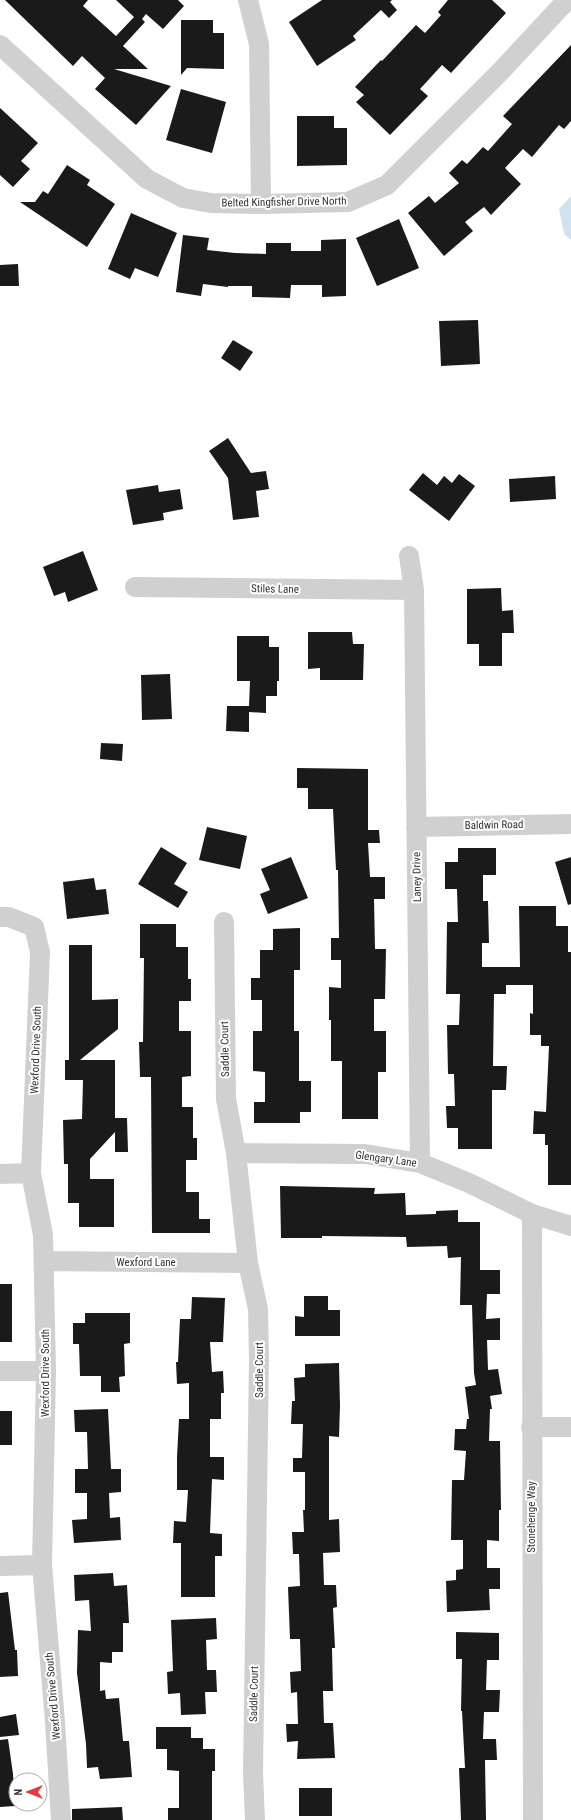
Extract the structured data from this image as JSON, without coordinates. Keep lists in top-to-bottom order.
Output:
{
  "streets": {
    "street": [
      "Belted Kingfisher Drive North",
      "Stiles Lane",
      "Baldwin Road",
      "Laney Drive",
      "Saddle Court",
      "Wexford Drive South",
      "Glengary Lane",
      "Wexford Lane",
      "Stonehenge Way"
    ]
  },
  "crossings": [
    ["Stiles Lane", "Laney Drive"],
    ["Baldwin Road", "Laney Drive"],
    ["Laney Drive", "Glengary Lane"],
    ["Saddle Court", "Glengary Lane"],
    ["Saddle Court", "Wexford Lane"],
    ["Wexford Drive South", "Wexford Lane"],
    ["Glengary Lane", "Stonehenge Way"]
  ],
  "north": "left"
}
